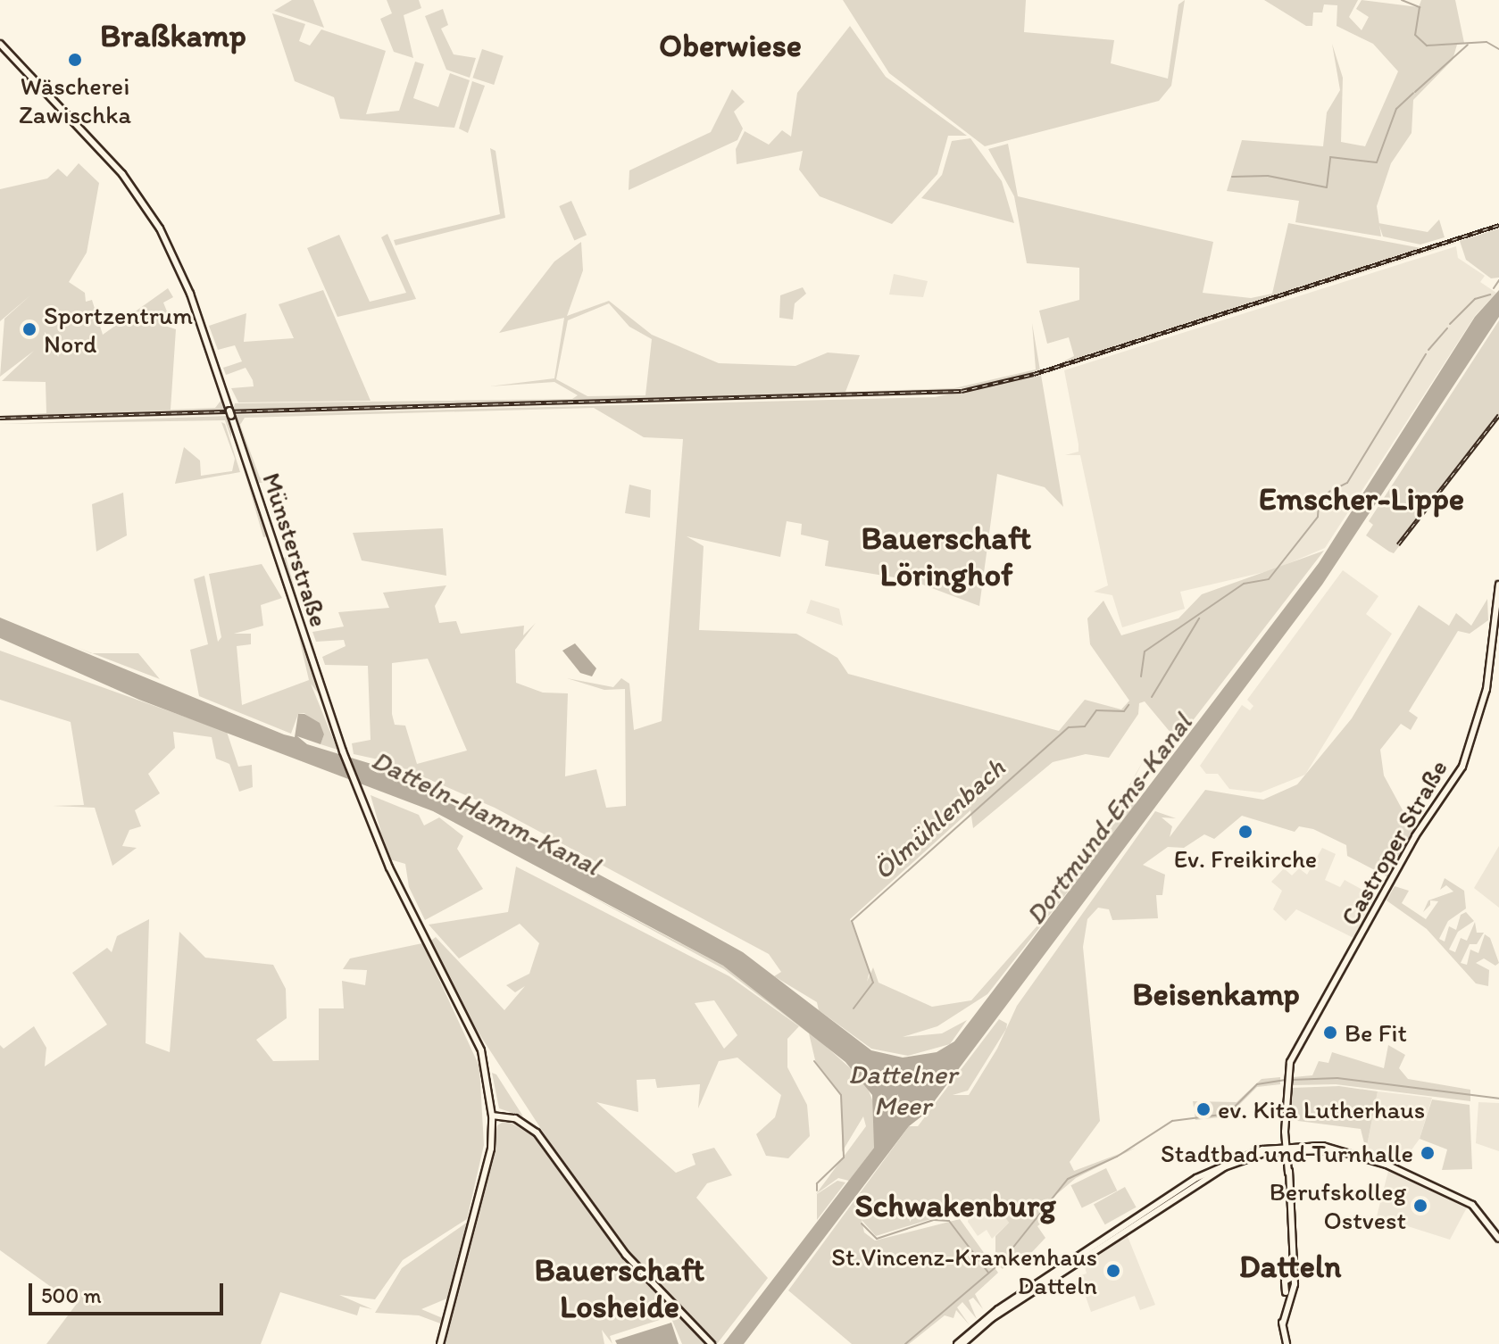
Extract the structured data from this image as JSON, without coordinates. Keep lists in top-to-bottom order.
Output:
{
  "streets": {
    "main road": ["Münsterstraße", "Castroper Straße"]
  },
  "districts": [
    "Braßkamp",
    "Oberwiese",
    "Emscher-Lippe",
    "Bauerschaft Löringhof",
    "Beisenkamp",
    "Schwakenburg",
    "Datteln",
    "Bauerschaft Losheide"
  ],
  "water": [
    "Datteln-Hamm-Kanal",
    "Ölmühlenbach",
    "Dortmund-Ems-Kanal",
    "Dattelner Meer"
  ],
  "places": [
    "Wäscherei Zawischka",
    "Sportzentrum Nord",
    "Ev. Freikirche",
    "Be Fit",
    "ev. Kita Lutherhaus",
    "Stadtbad und Turnhalle",
    "Berufskolleg Ostvest",
    "St.Vincenz-Krankenhaus Datteln"
  ],
  "scale_bar": "500 m"
}
